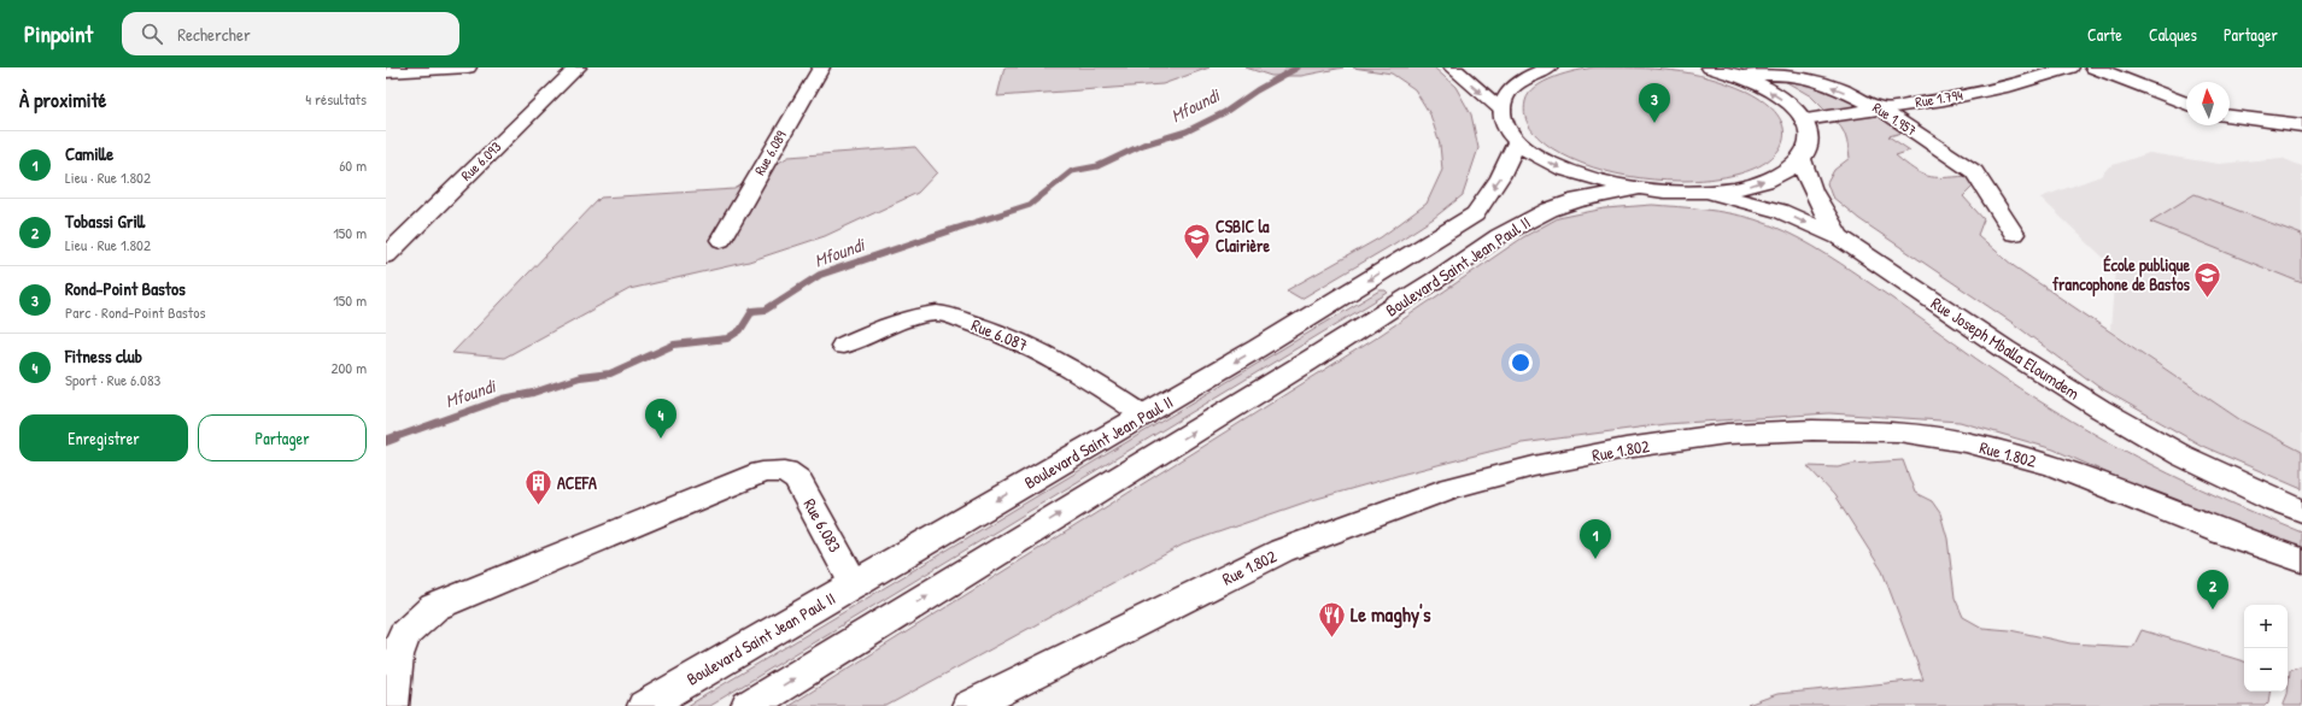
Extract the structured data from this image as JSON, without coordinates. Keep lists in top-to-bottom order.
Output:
{
  "streets": {
    "street": [
      "Rue 1.794",
      "Rue 1.957",
      "Rue 6.089",
      "Rue 6.093",
      "Boulevard Saint Jean Paul II",
      "Rue 6.087",
      "Rue Joseph Mballa Eloumdem",
      "Rue 1.802",
      "Rue 6.083"
    ]
  },
  "crossings": [
    ["Rue 1.794", "Rue 1.957"],
    ["Boulevard Saint Jean Paul II", "Rue 6.087"],
    ["Boulevard Saint Jean Paul II", "Rue 6.083"]
  ],
  "water": ["Mfoundi"],
  "places": {
    "school or university": ["CSBIC la Clairière", "École publique francophone de Bastos"],
    "building": ["ACEFA"],
    "restaurant": ["Le maghy's"]
  },
  "north": "top",
  "page": {
    "header": "Pinpoint",
    "search": "Rechercher",
    "nav": ["Carte", "Calques", "Partager"],
    "heading": ["À proximité", "4 résultats"],
    "pins": [
      "3",
      "4",
      "1",
      "2"
    ],
    "list": [
      {
        "mark": "1",
        "name": "Camille",
        "note": "Lieu · Rue 1.802",
        "value": "60 m"
      },
      {
        "mark": "2",
        "name": "Tobassi Grill",
        "note": "Lieu · Rue 1.802",
        "value": "150 m"
      },
      {
        "mark": "3",
        "name": "Rond-Point Bastos",
        "note": "Parc · Rond-Point Bastos",
        "value": "150 m"
      },
      {
        "mark": "4",
        "name": "Fitness club",
        "note": "Sport · Rue 6.083",
        "value": "200 m"
      }
    ],
    "buttons": ["Enregistrer", "Partager"],
    "map_buttons": ["+", "−"]
  }
}
